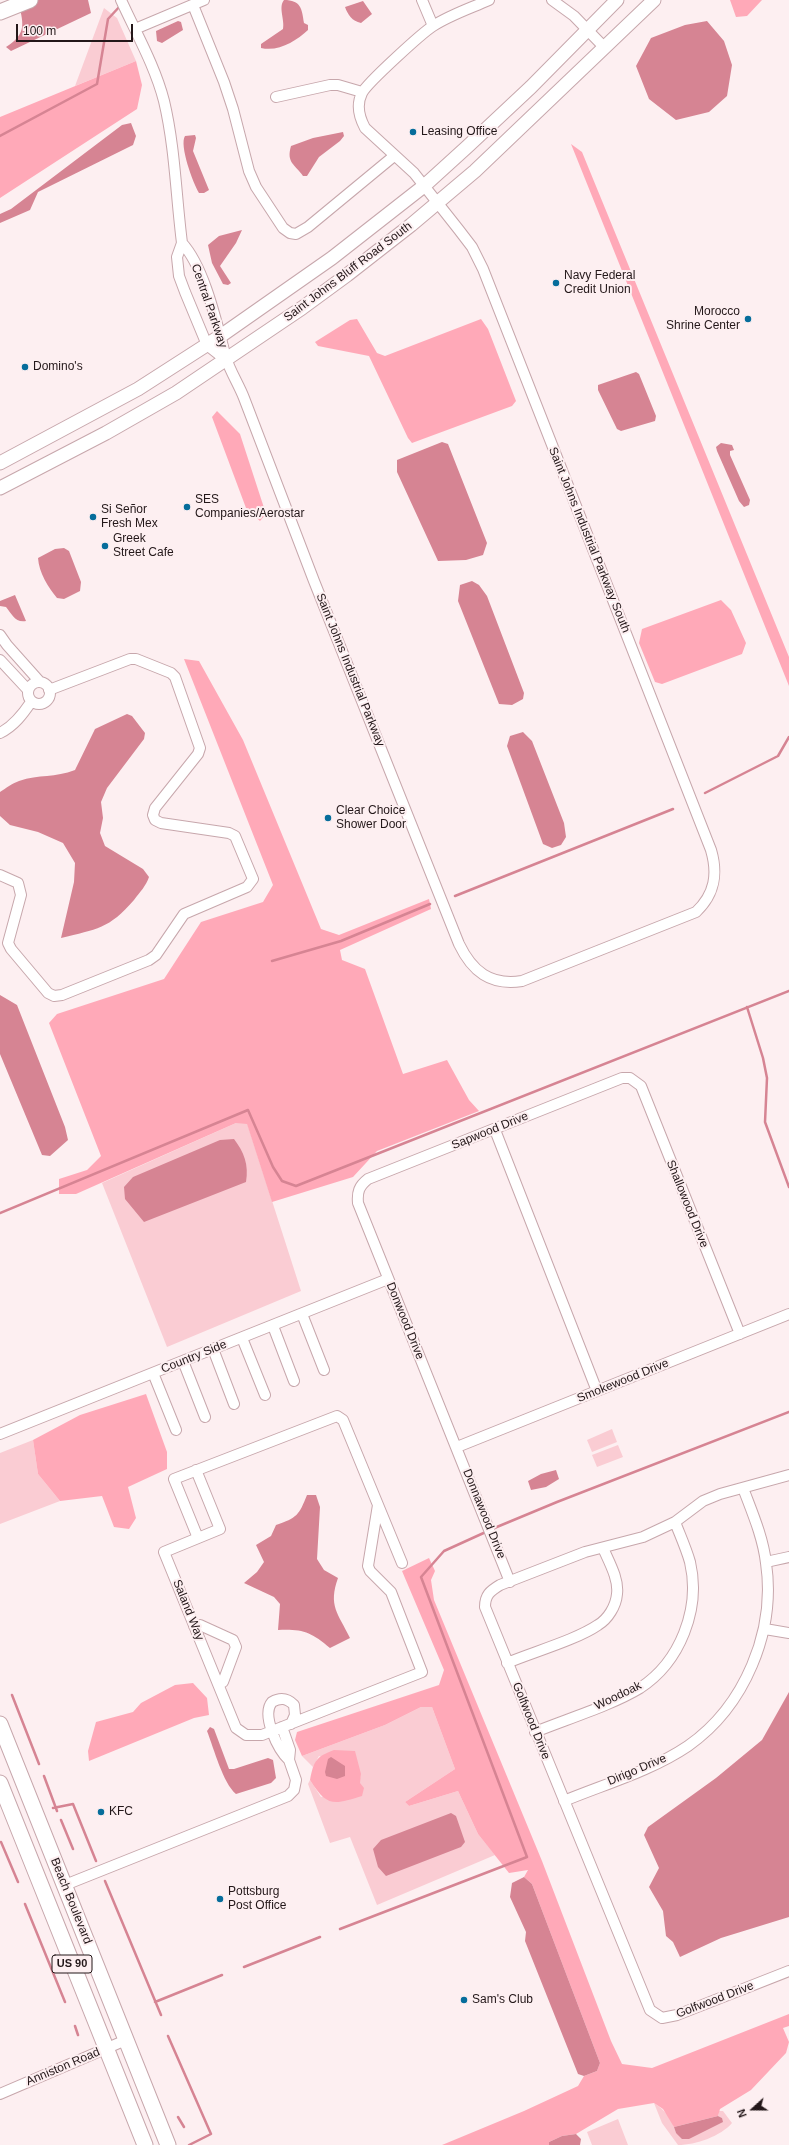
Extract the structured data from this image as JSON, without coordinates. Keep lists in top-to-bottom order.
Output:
{
  "streets": {
    "highway": ["Beach Boulevard", "US 90"],
    "main road": ["Saint Johns Bluff Road South"],
    "street": [
      "Central Parkway",
      "Saint Johns Industrial Parkway South",
      "Saint Johns Industrial Parkway",
      "Sapwood Drive",
      "Shallowood Drive",
      "Donwood Drive",
      "Country Side",
      "Smokewood Drive",
      "Donnawood Drive",
      "Saland Way",
      "Woodoak",
      "Golfwood Drive",
      "Dirigo Drive",
      "Anniston Road"
    ]
  },
  "crossings": [
    ["Saint Johns Bluff Road South", "Central Parkway"],
    ["Saint Johns Bluff Road South", "Saint Johns Industrial Parkway South"],
    ["Saint Johns Bluff Road South", "Saint Johns Industrial Parkway"],
    ["Central Parkway", "Saint Johns Industrial Parkway"],
    ["Saint Johns Industrial Parkway South", "Saint Johns Industrial Parkway"],
    ["Sapwood Drive", "Shallowood Drive"],
    ["Sapwood Drive", "Donwood Drive"],
    ["Shallowood Drive", "Smokewood Drive"],
    ["Donwood Drive", "Country Side"],
    ["Donwood Drive", "Smokewood Drive"],
    ["Donwood Drive", "Donnawood Drive"],
    ["Smokewood Drive", "Donnawood Drive"],
    ["Donnawood Drive", "Golfwood Drive"],
    ["Woodoak", "Golfwood Drive"],
    ["Golfwood Drive", "Dirigo Drive"],
    ["Beach Boulevard", "Anniston Road"],
    ["US 90", "Anniston Road"]
  ],
  "places": [
    "Leasing Office",
    "Navy Federal Credit Union",
    "Morocco Shrine Center",
    "Domino's",
    "SES Companies/Aerostar",
    "Si Señor Fresh Mex",
    "Greek Street Cafe",
    "Clear Choice Shower Door",
    "KFC",
    "Pottsburg Post Office",
    "Sam's Club"
  ],
  "scale_bar": "100 m",
  "north": "left"
}
